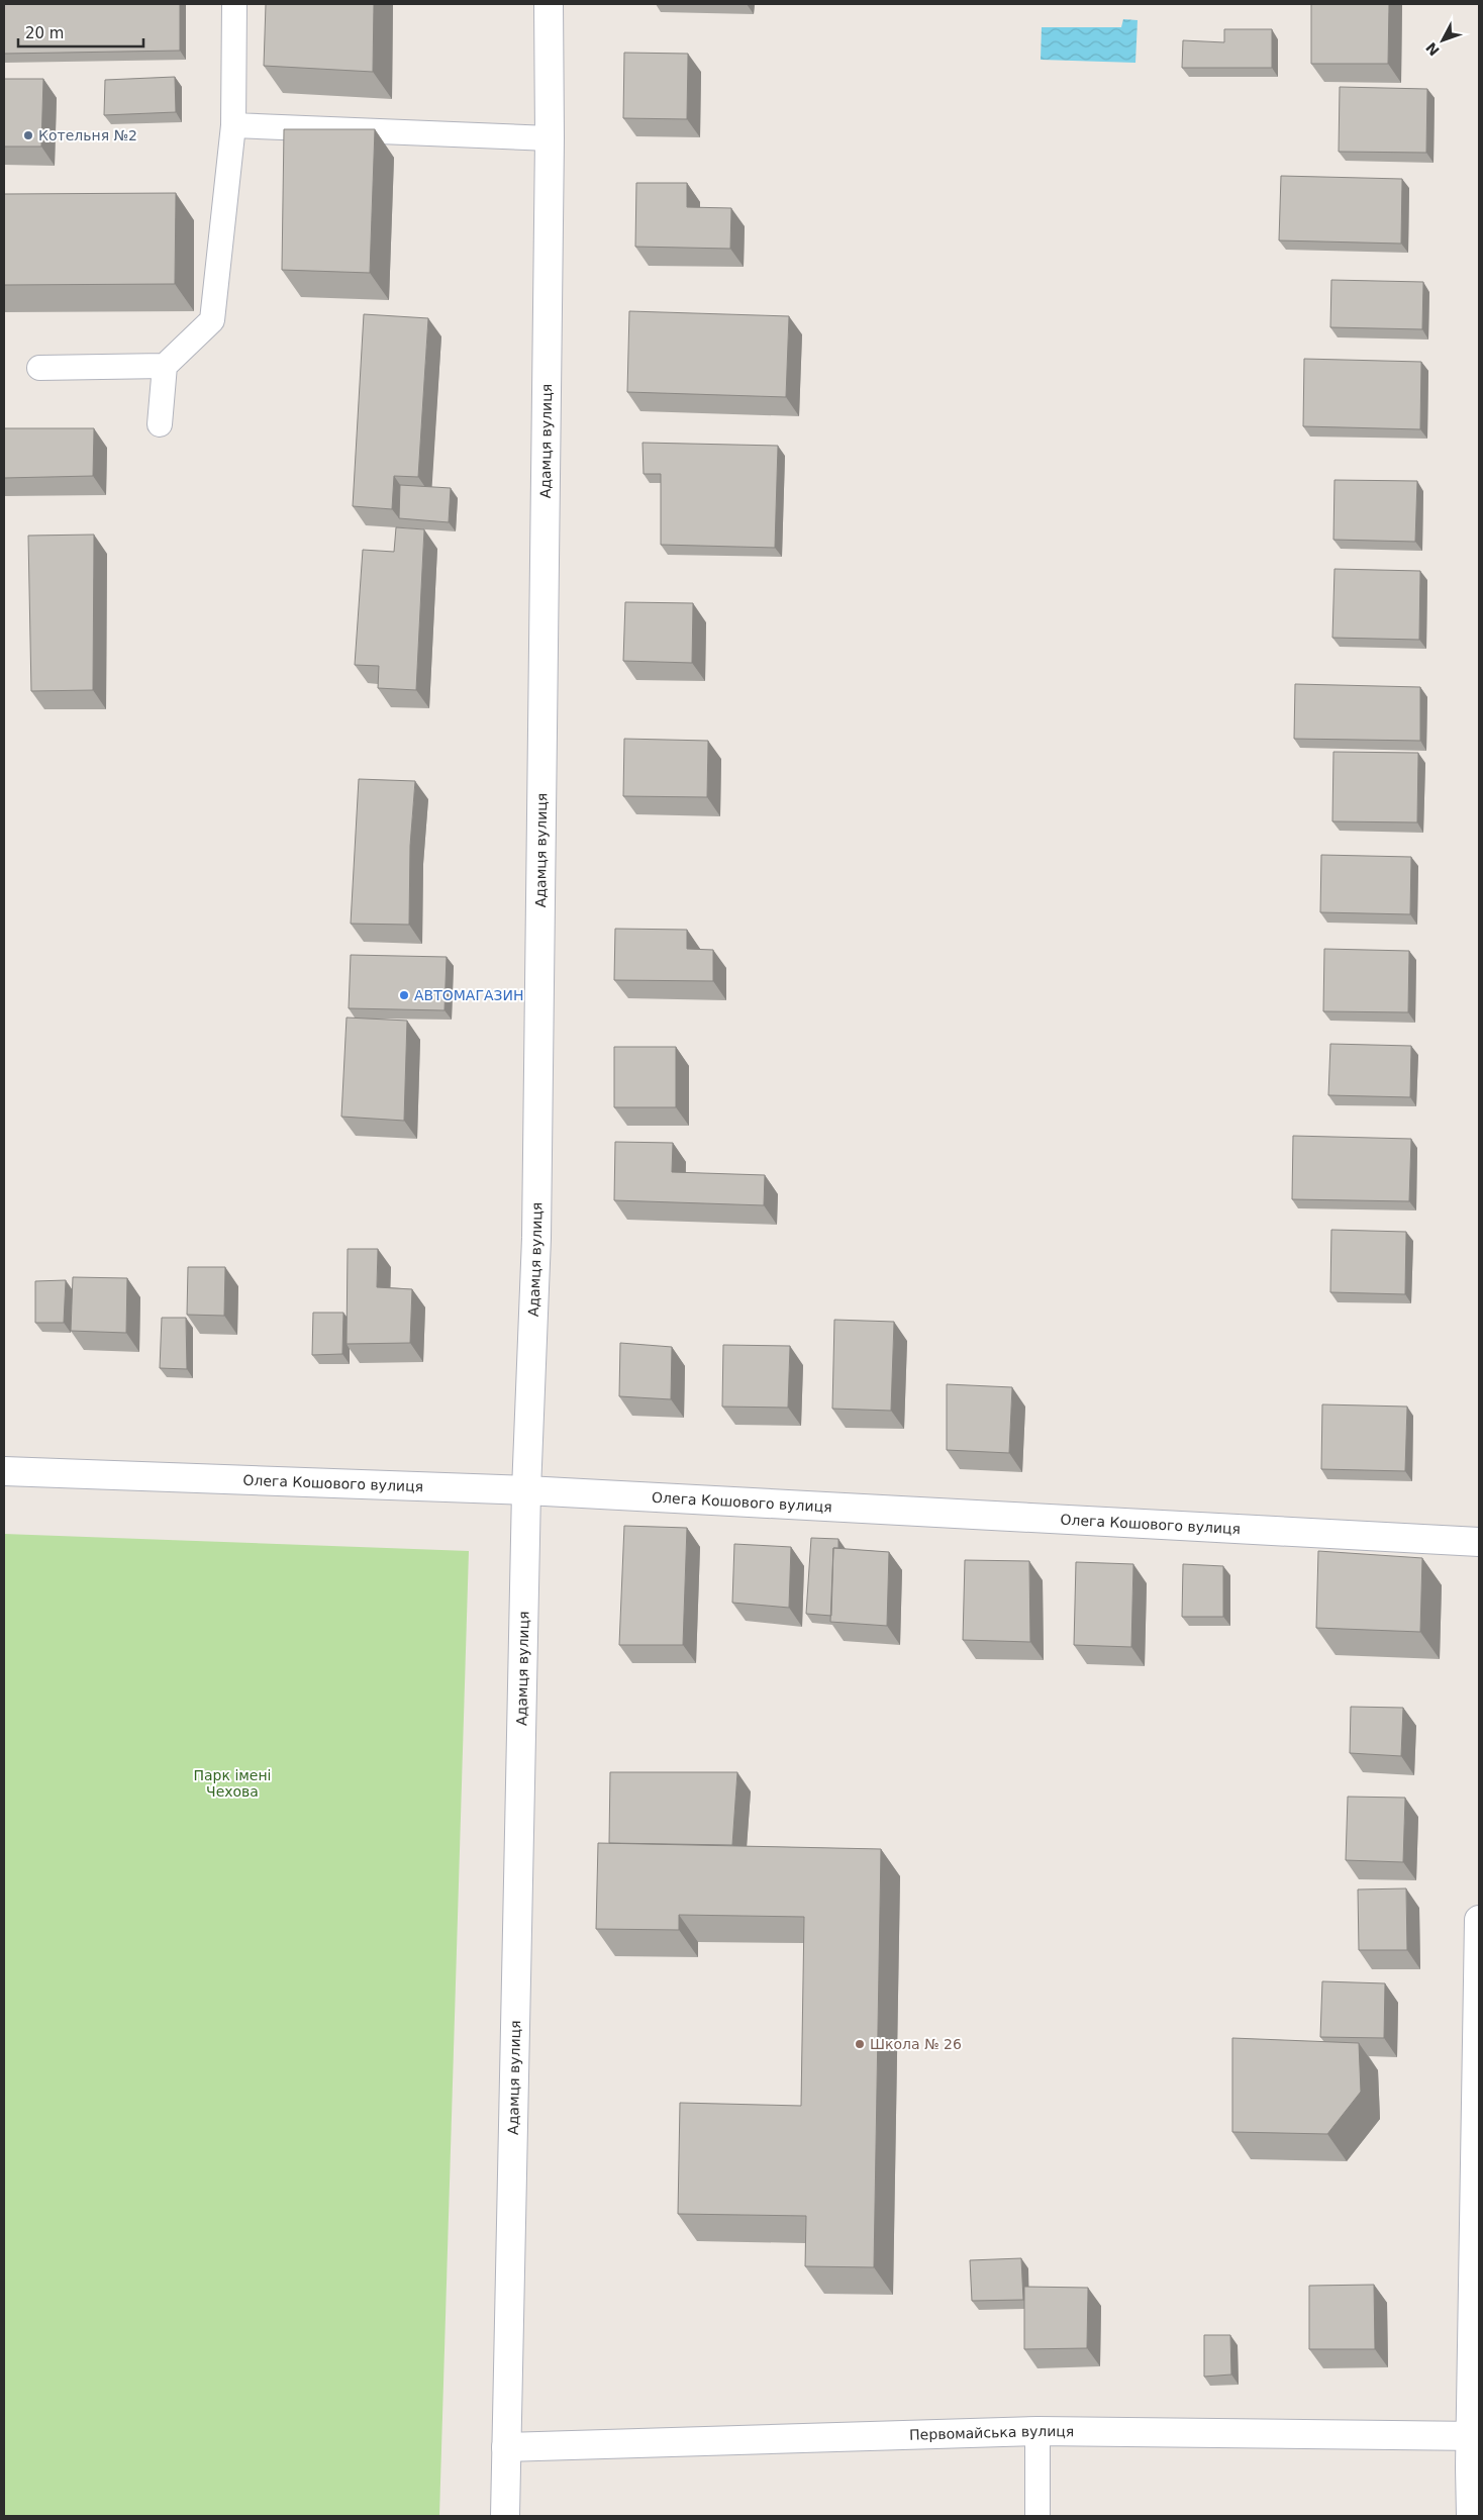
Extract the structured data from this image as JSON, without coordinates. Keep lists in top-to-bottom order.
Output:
{
  "streets": {
    "street": ["Адамця вулиця", "Олега Кошового вулиця", "Первомайська вулиця"]
  },
  "crossings": [
    ["Адамця вулиця", "Олега Кошового вулиця"],
    ["Адамця вулиця", "Первомайська вулиця"]
  ],
  "parks": ["Парк імені Чехова"],
  "places": ["Котельня №2", "АВТОМАГАЗИН", "Школа № 26"],
  "scale_bar": "20 m",
  "north": "bottom left"
}
